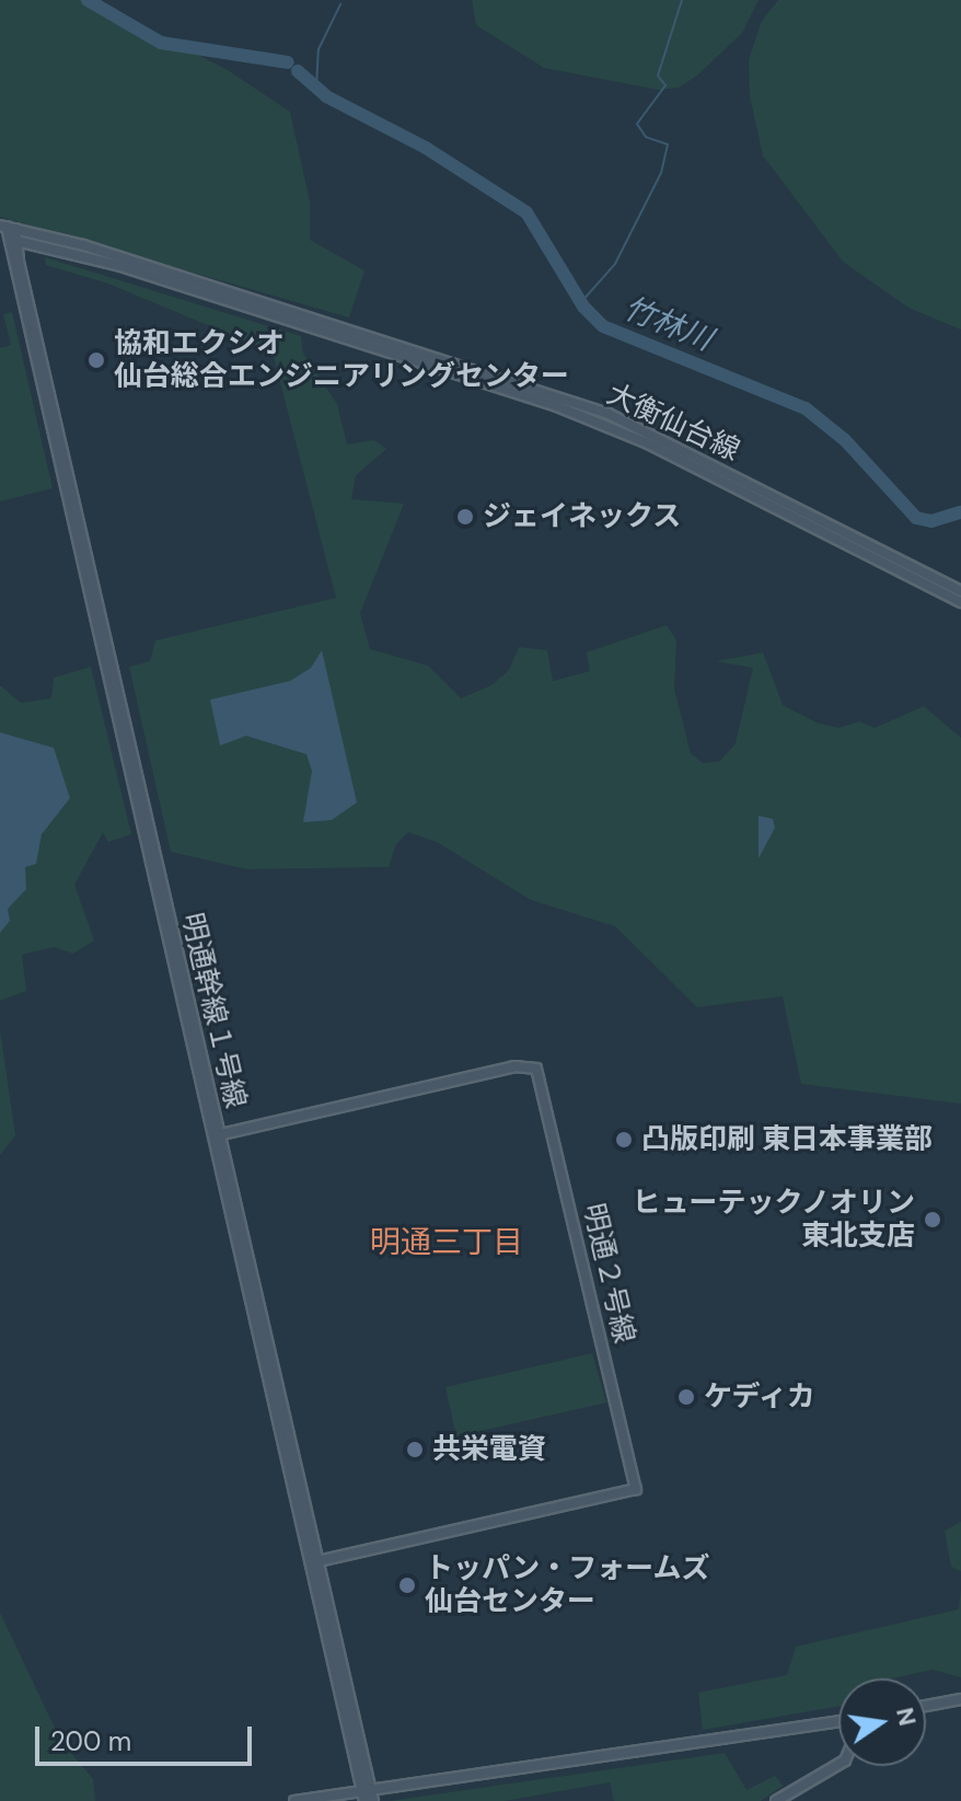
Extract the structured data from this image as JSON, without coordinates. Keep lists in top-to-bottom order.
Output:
{
  "streets": {
    "street": ["大衡仙台線", "明通幹線１号線", "明通２号線"]
  },
  "crossings": [
    ["大衡仙台線", "明通幹線１号線"],
    ["明通幹線１号線", "明通２号線"]
  ],
  "districts": ["明通三丁目"],
  "water": ["竹林川"],
  "places": [
    "協和エクシオ 仙台総合エンジニアリングセンター",
    "ジェイネックス",
    "凸版印刷 東日本事業部",
    "ヒューテックノオリン 東北支店",
    "ケディカ",
    "共栄電資",
    "トッパン・フォームズ 仙台センター"
  ],
  "scale_bar": "200 m",
  "north": "right"
}
